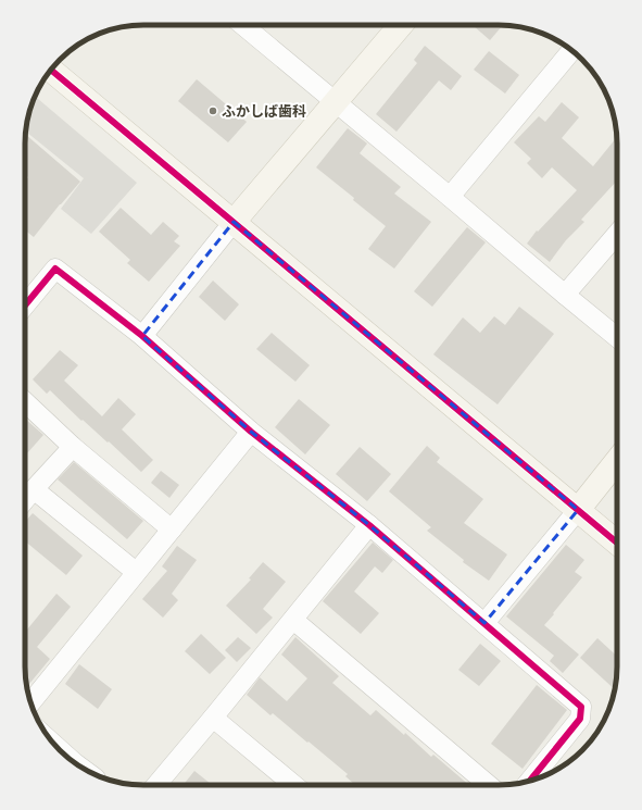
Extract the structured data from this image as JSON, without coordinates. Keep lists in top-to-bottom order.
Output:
{
  "places": ["ふかしば歯科"]
}
